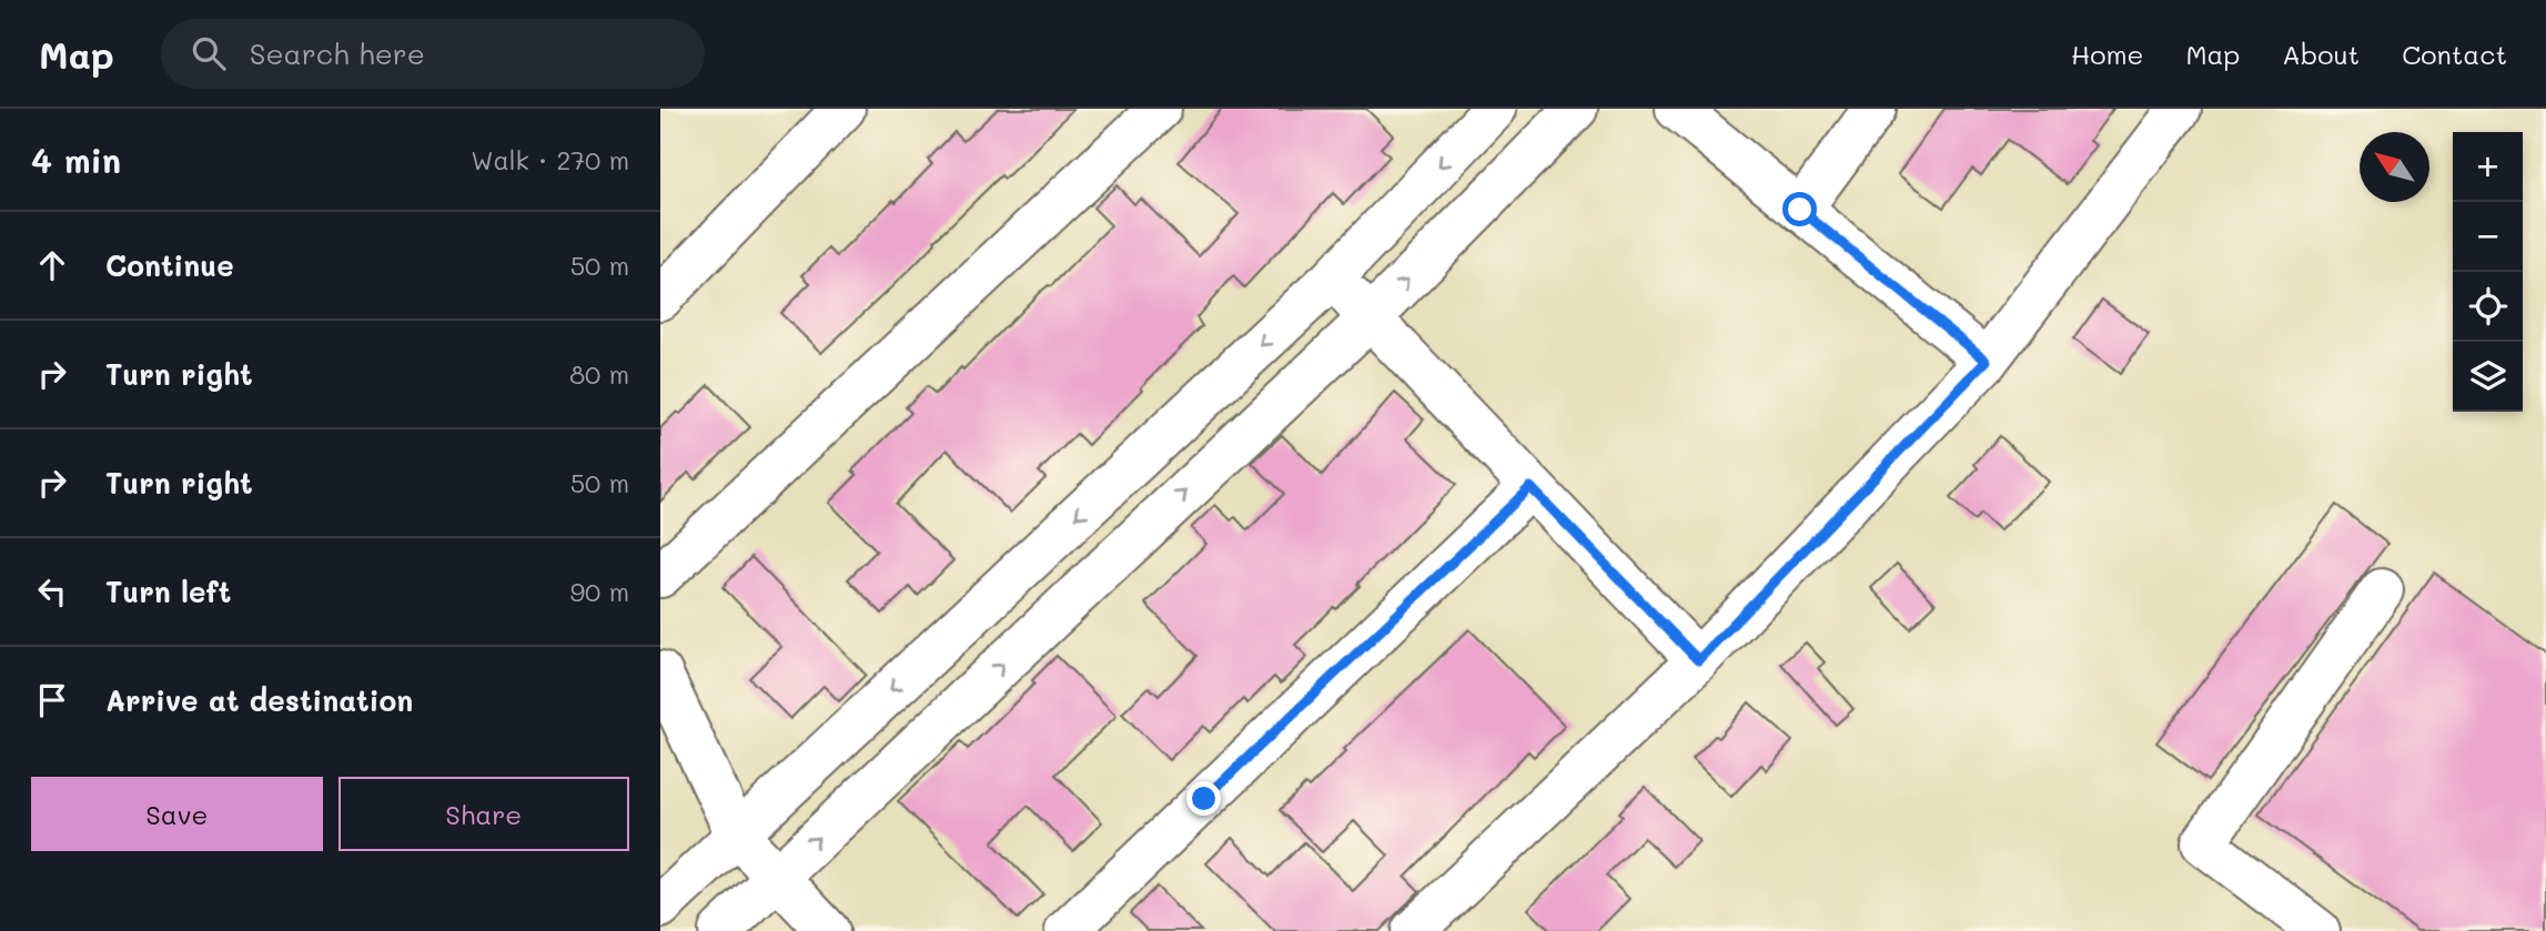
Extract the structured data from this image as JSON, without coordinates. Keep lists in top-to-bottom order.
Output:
{
  "north": "top left",
  "page": {
    "header": "Map",
    "search": "Search here",
    "nav": [
      "Home",
      "Map",
      "About",
      "Contact"
    ],
    "heading": ["4 min", "Walk · 270 m"],
    "map_buttons": ["+", "−"],
    "list": [
      ["Continue", "50 m"],
      ["Turn right", "80 m"],
      ["Turn right", "50 m"],
      ["Turn left", "90 m"],
      "Arrive at destination"
    ],
    "buttons": ["Save", "Share"]
  }
}
